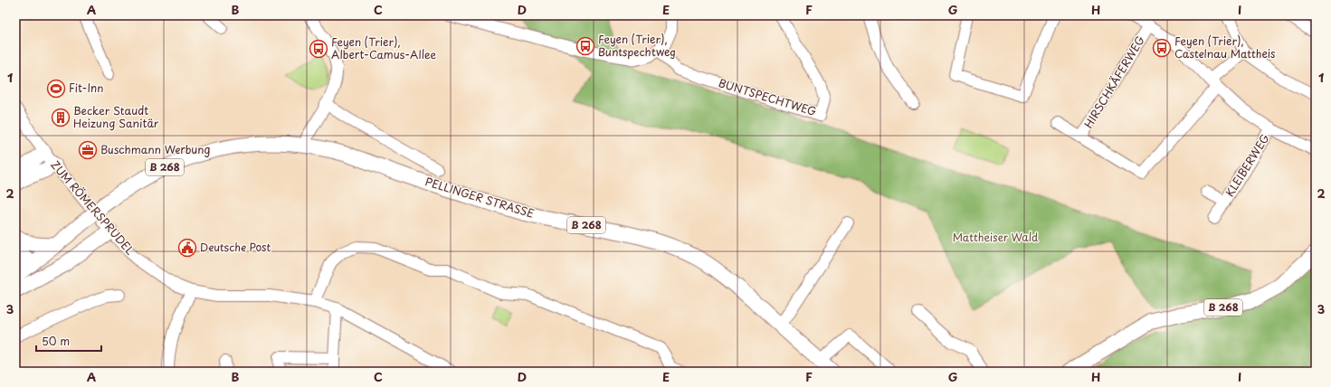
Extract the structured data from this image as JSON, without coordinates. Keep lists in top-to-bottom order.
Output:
{
  "streets": {
    "main road": ["B 268", "PELLINGER STRASSE"],
    "street": [
      "HIRSCHKÄFERWEG",
      "BUNTSPECHTWEG",
      "KLEIBERWEG",
      "ZUM RÖMERSPRUDEL"
    ]
  },
  "crossings": [
    ["B 268", "PELLINGER STRASSE"]
  ],
  "parks": ["Mattheiser Wald"],
  "places": {
    "bus stop": ["Feyen (Trier), Buntspechtweg", "Feyen (Trier), Castelnau Mattheis", "Feyen (Trier), Albert-Camus-Allee"],
    "sports": ["Fit-Inn"],
    "building": ["Becker Staudt Heizung Sanitär"],
    "office": ["Buschmann Werbung"],
    "public building": ["Deutsche Post"]
  },
  "scale_bar": "50 m",
  "grid": {
    "columns": [
      "A",
      "B",
      "C",
      "D",
      "E",
      "F",
      "G",
      "H",
      "I"
    ],
    "rows": ["1", "2", "3"]
  }
}
